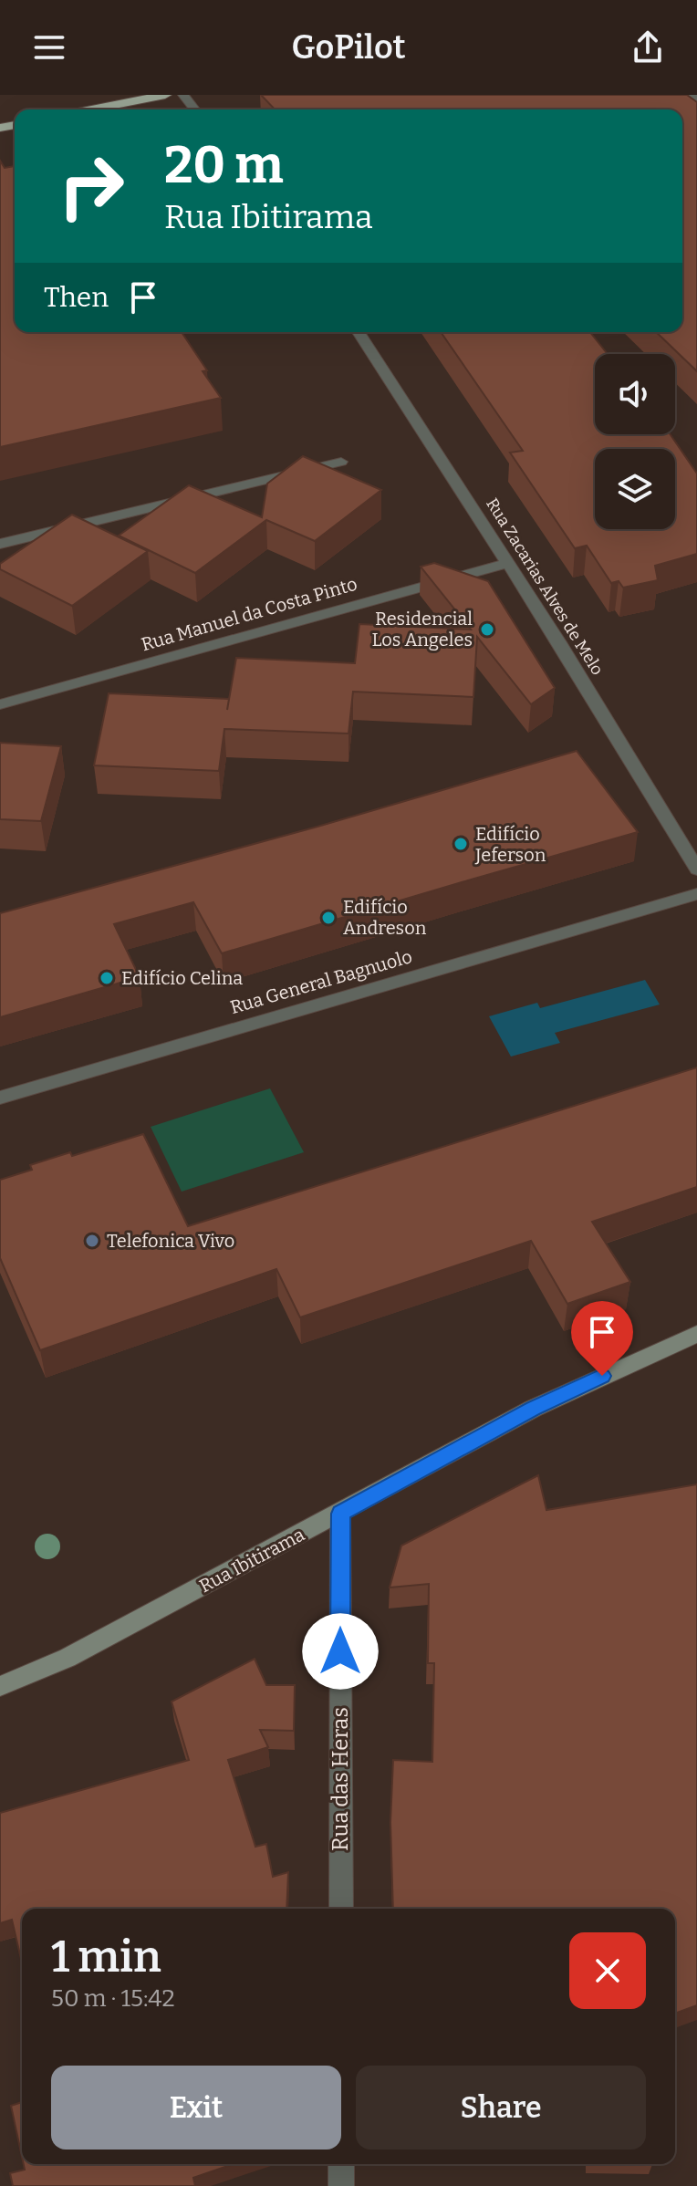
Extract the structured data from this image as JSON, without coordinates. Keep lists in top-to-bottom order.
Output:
{
  "streets": {
    "main road": ["Rua Ibitirama"],
    "street": [
      "Rua Zacarias Alves de Melo",
      "Rua Manuel da Costa Pinto",
      "Rua General Bagnuolo",
      "Rua das Heras"
    ]
  },
  "crossings": [
    ["Rua Zacarias Alves de Melo", "Rua Manuel da Costa Pinto"],
    ["Rua Ibitirama", "Rua das Heras"]
  ],
  "places": [
    "Residencial Los Angeles",
    "Edifício Jeferson",
    "Edifício Andreson",
    "Edifício Celina",
    "Telefonica Vivo"
  ],
  "page": {
    "header": "GoPilot",
    "turn": ["20 m", "Rua Ibitirama"],
    "then": "Then",
    "heading": ["1 min", "50 m · 15:42"],
    "buttons": ["Exit", "Share"]
  }
}
